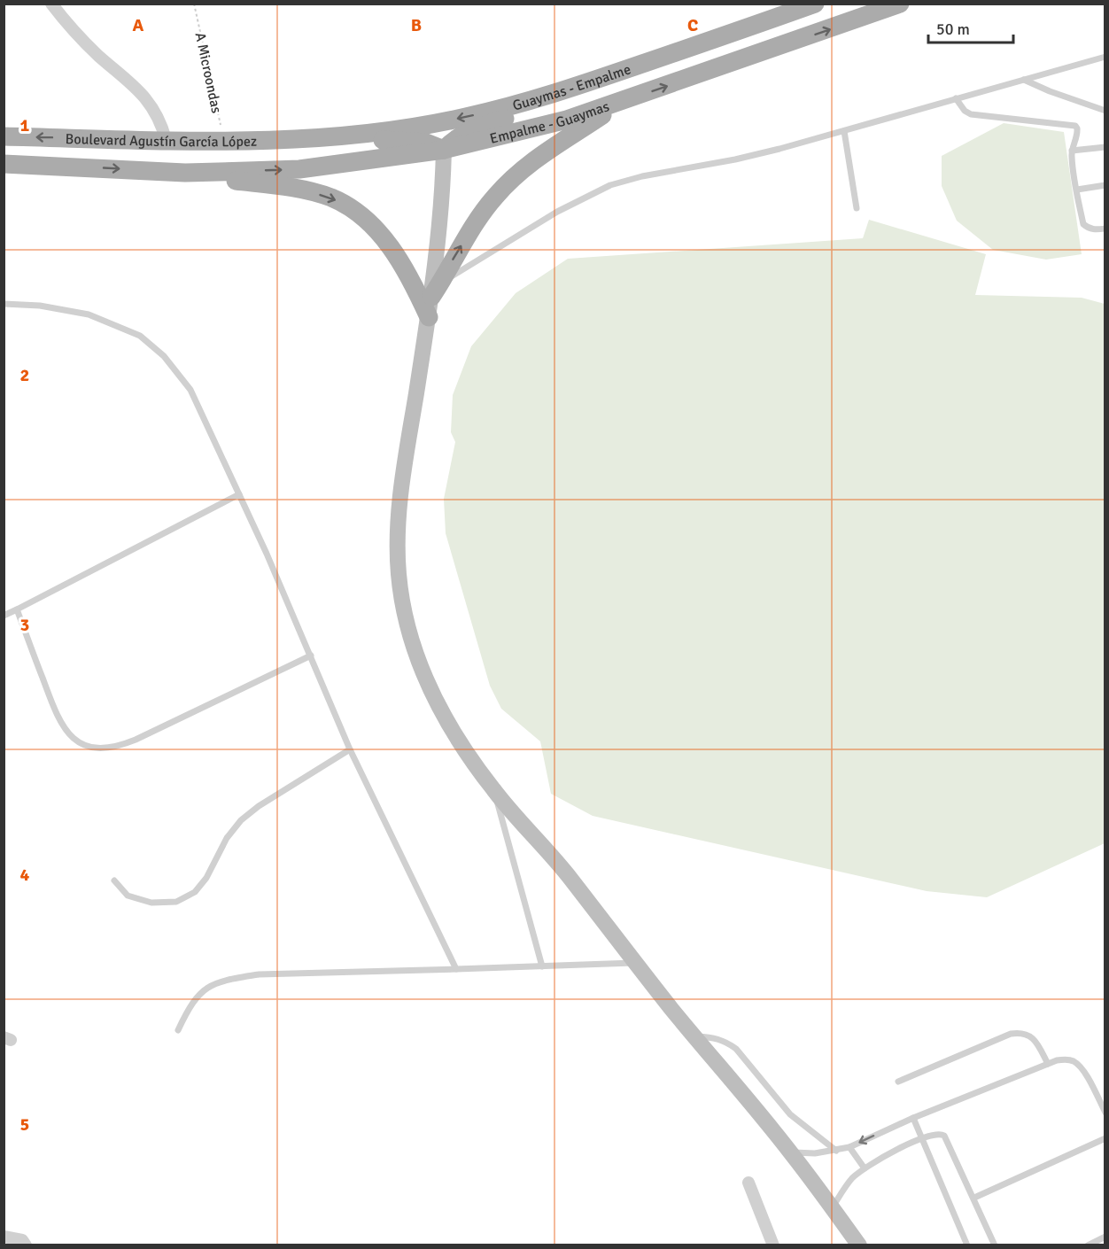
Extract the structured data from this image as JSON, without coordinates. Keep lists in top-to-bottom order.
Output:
{
  "streets": {
    "main road": ["Guaymas - Empalme", "Empalme - Guaymas", "Boulevard Agustín García López"],
    "path": ["A Microondas"]
  },
  "crossings": [
    ["A Microondas", "Boulevard Agustín García López"],
    ["Guaymas - Empalme", "Boulevard Agustín García López"],
    ["Empalme - Guaymas", "Boulevard Agustín García López"]
  ],
  "one_way": ["Empalme - Guaymas"],
  "scale_bar": "50 m",
  "grid": {
    "columns": ["A", "B", "C"],
    "rows": [
      "1",
      "2",
      "3",
      "4",
      "5"
    ]
  }
}
